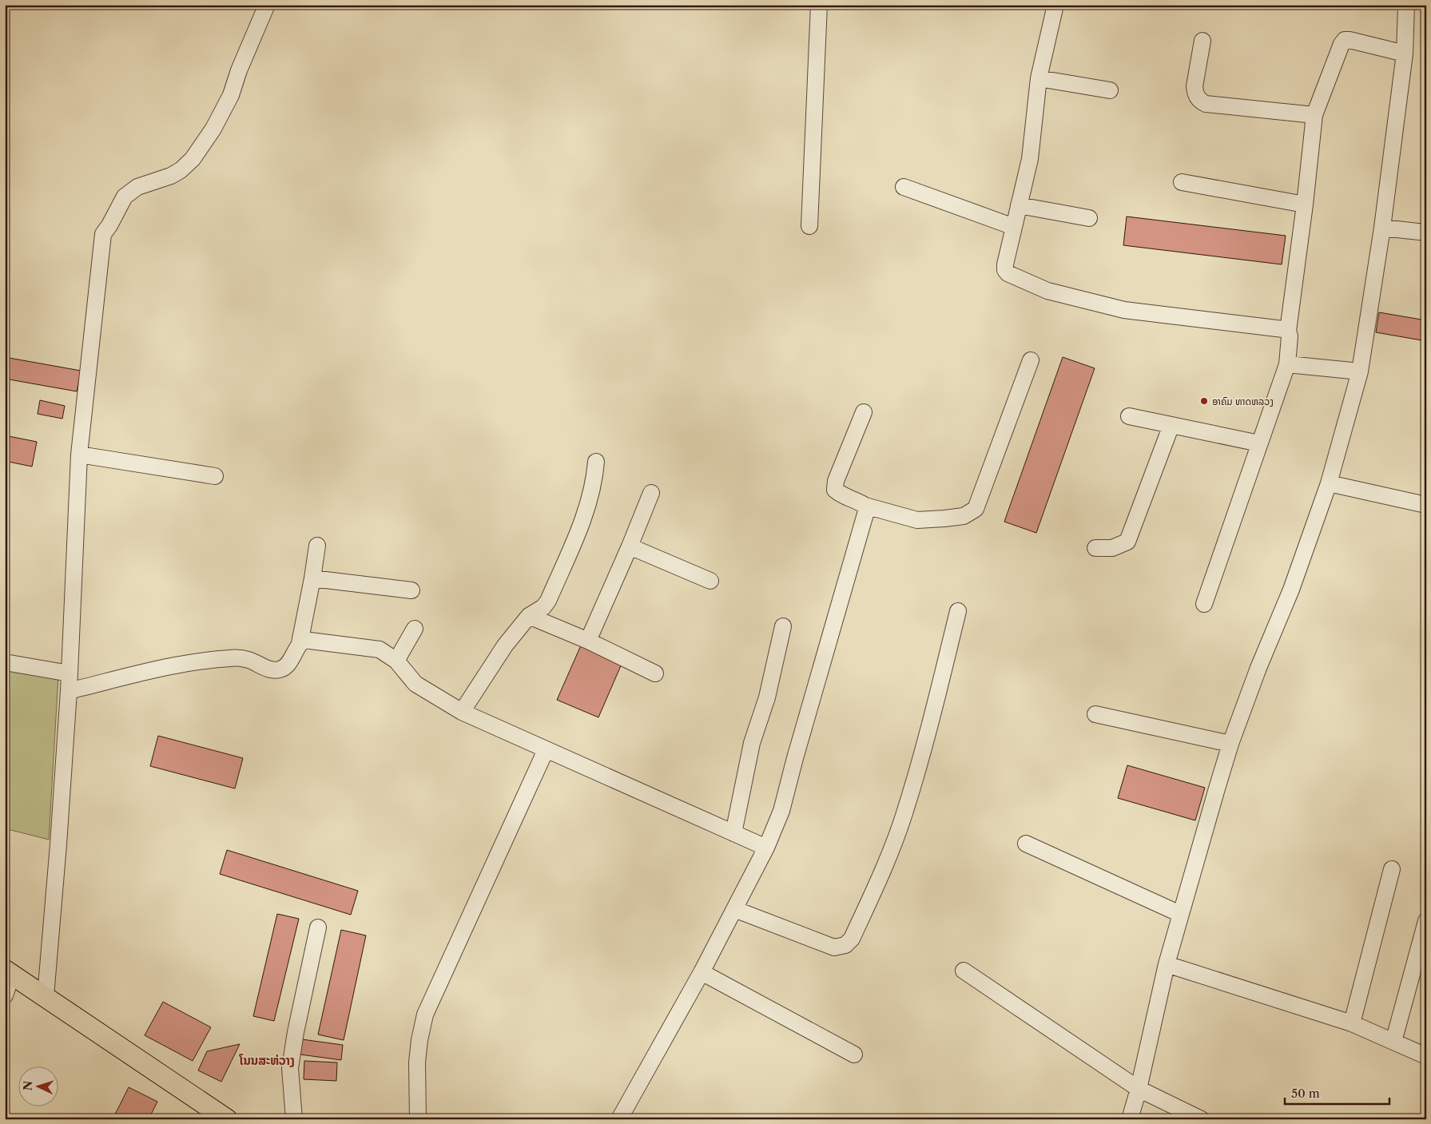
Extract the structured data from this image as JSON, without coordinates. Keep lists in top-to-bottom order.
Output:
{
  "districts": ["ໂນນສະຫ່ວາງ"],
  "places": ["ອາຄົມ ທາດຫລວງ"],
  "scale_bar": "50 m",
  "north": "left"
}
